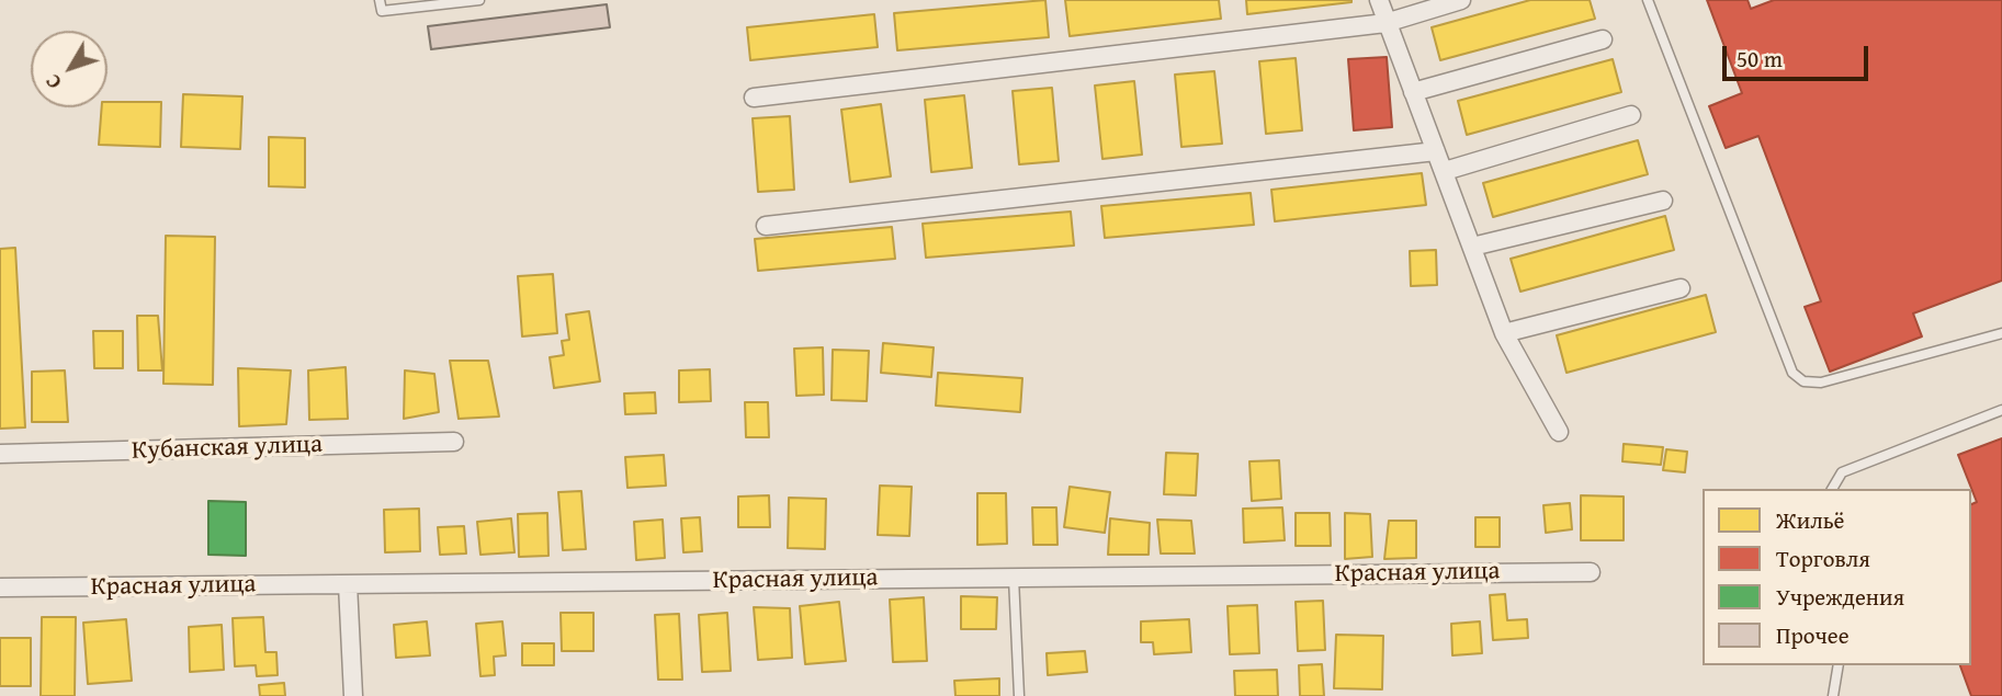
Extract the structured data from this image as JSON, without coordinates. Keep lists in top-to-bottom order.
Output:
{
  "streets": {
    "street": ["Кубанская улица", "Красная улица"]
  },
  "legend": [
    "Жильё",
    "Торговля",
    "Учреждения",
    "Прочее"
  ],
  "scale_bar": "50 m",
  "north": "bottom left"
}
